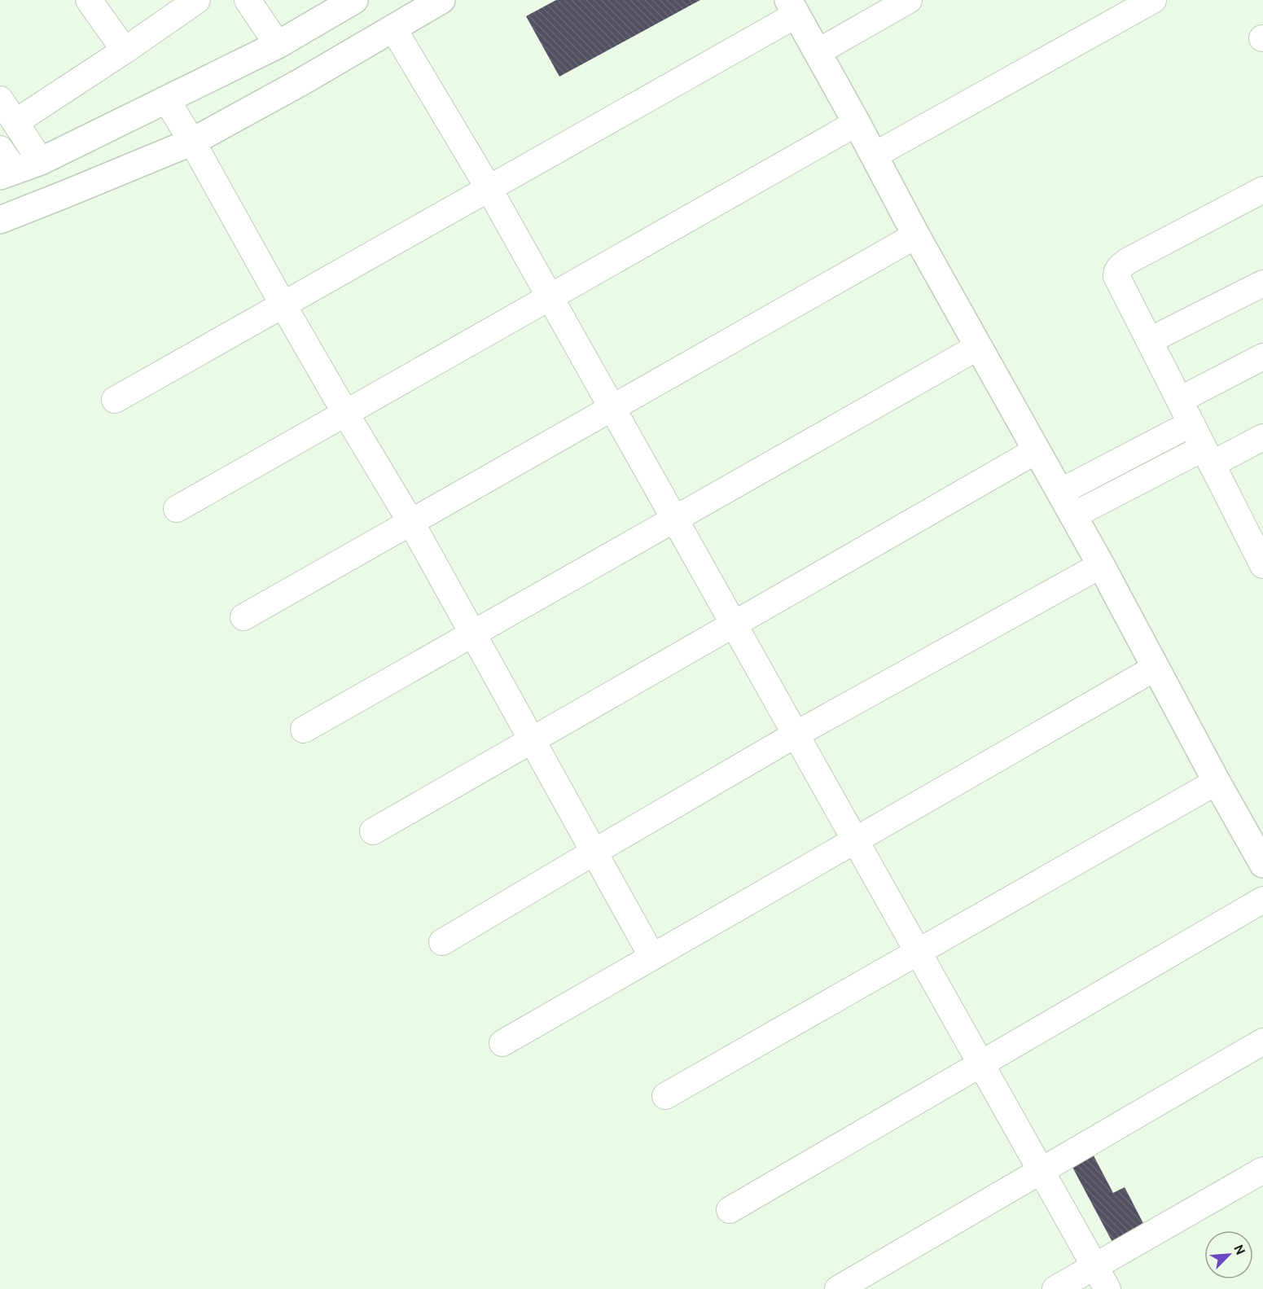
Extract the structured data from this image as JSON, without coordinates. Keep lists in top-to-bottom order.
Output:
{
  "north": "top right"
}
